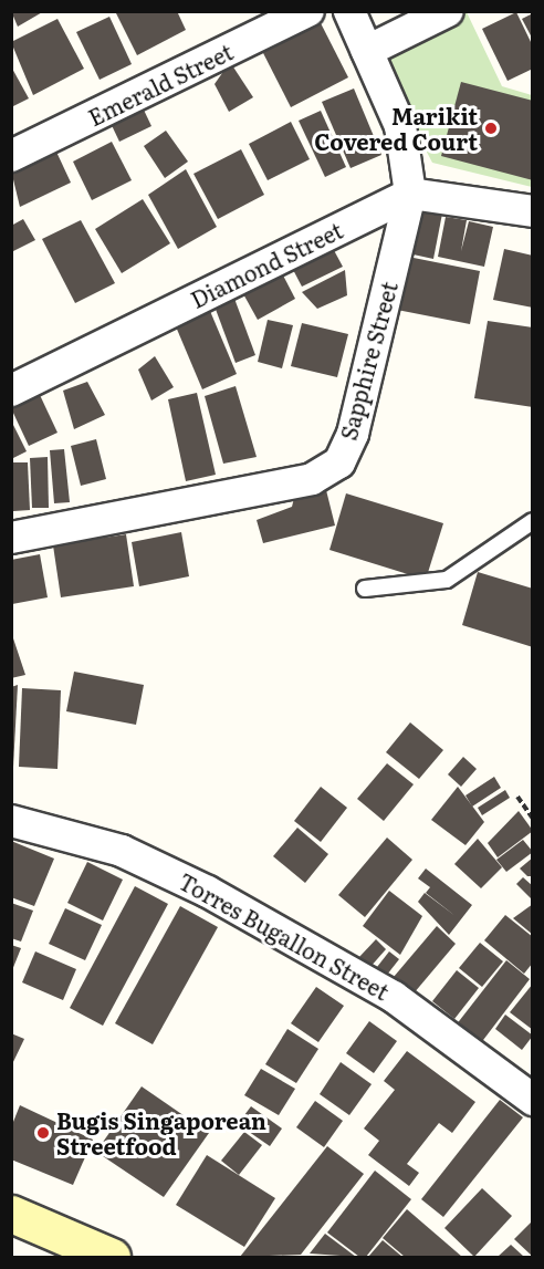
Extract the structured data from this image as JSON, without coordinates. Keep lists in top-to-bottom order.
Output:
{
  "streets": {
    "street": [
      "Emerald Street",
      "Diamond Street",
      "Sapphire Street",
      "Torres Bugallon Street"
    ]
  },
  "crossings": [
    ["Diamond Street", "Sapphire Street"]
  ],
  "places": ["Marikit Covered Court", "Bugis Singaporean Streetfood"]
}
